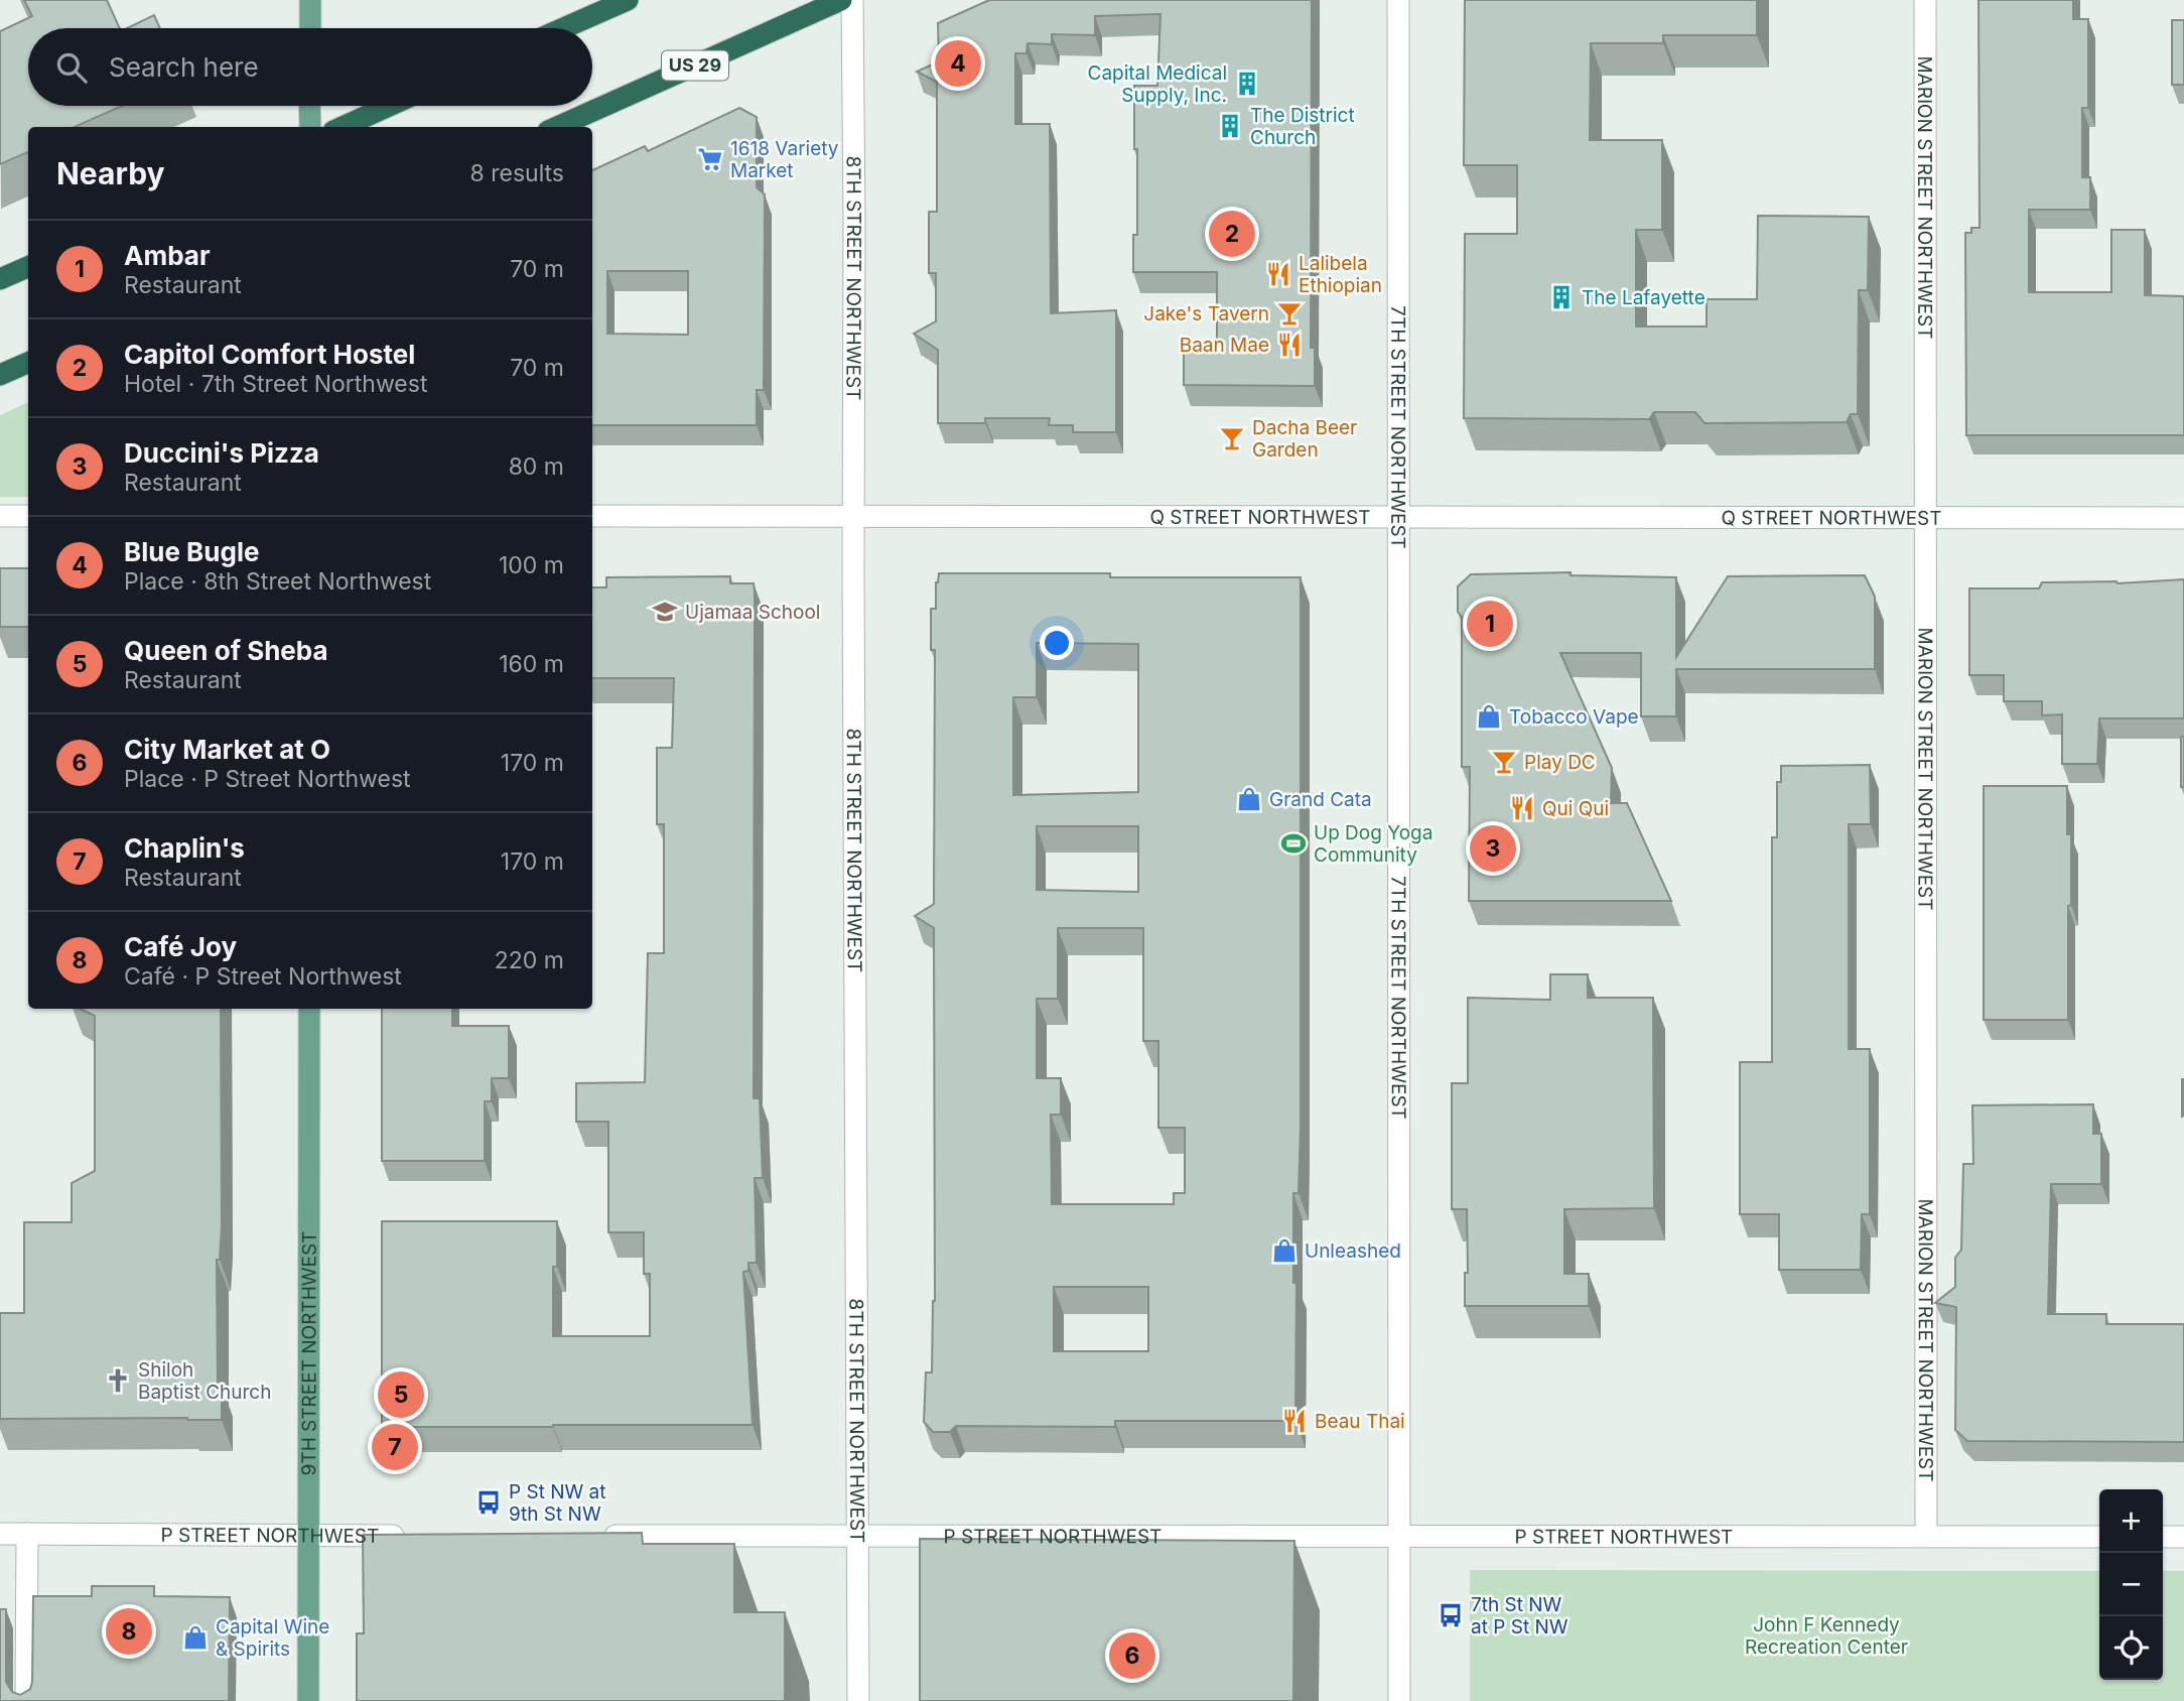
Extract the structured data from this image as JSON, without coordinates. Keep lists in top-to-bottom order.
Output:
{
  "streets": {
    "highway": ["US 29"],
    "main road": ["9TH STREET NORTHWEST"],
    "street": [
      "MARION STREET NORTHWEST",
      "8TH STREET NORTHWEST",
      "7TH STREET NORTHWEST",
      "Q STREET NORTHWEST",
      "P STREET NORTHWEST"
    ]
  },
  "crossings": [
    ["MARION STREET NORTHWEST", "Q STREET NORTHWEST"],
    ["MARION STREET NORTHWEST", "P STREET NORTHWEST"],
    ["8TH STREET NORTHWEST", "Q STREET NORTHWEST"],
    ["8TH STREET NORTHWEST", "P STREET NORTHWEST"],
    ["7TH STREET NORTHWEST", "Q STREET NORTHWEST"],
    ["7TH STREET NORTHWEST", "P STREET NORTHWEST"],
    ["9TH STREET NORTHWEST", "P STREET NORTHWEST"]
  ],
  "parks": ["John F Kennedy Recreation Center"],
  "places": {
    "building": ["Capital Medical Supply, Inc.", "The District Church", "The Lafayette"],
    "supermarket": ["1618 Variety Market"],
    "restaurant": [
      "Lalibela Ethiopian",
      "Baan Mae",
      "Qui Qui",
      "Beau Thai"
    ],
    "bar": ["Jake's Tavern", "Dacha Beer Garden", "Play DC"],
    "school or university": ["Ujamaa School"],
    "shop": [
      "Tobacco Vape",
      "Grand Cata",
      "Unleashed",
      "Capital Wine & Spirits"
    ],
    "sports": ["Up Dog Yoga Community"],
    "church": ["Shiloh Baptist Church"],
    "bus stop": ["P St NW at 9th St NW", "7th St NW at P St NW"]
  },
  "page": {
    "search": "Search here",
    "pins": [
      "4",
      "2",
      "1",
      "3",
      "5",
      "7",
      "8",
      "6"
    ],
    "heading": ["Nearby", "8 results"],
    "list": [
      {
        "mark": "1",
        "name": "Ambar",
        "note": "Restaurant",
        "value": "70 m"
      },
      {
        "mark": "2",
        "name": "Capitol Comfort Hostel",
        "note": "Hotel · 7th Street Northwest",
        "value": "70 m"
      },
      {
        "mark": "3",
        "name": "Duccini's Pizza",
        "note": "Restaurant",
        "value": "80 m"
      },
      {
        "mark": "4",
        "name": "Blue Bugle",
        "note": "Place · 8th Street Northwest",
        "value": "100 m"
      },
      {
        "mark": "5",
        "name": "Queen of Sheba",
        "note": "Restaurant",
        "value": "160 m"
      },
      {
        "mark": "6",
        "name": "City Market at O",
        "note": "Place · P Street Northwest",
        "value": "170 m"
      },
      {
        "mark": "7",
        "name": "Chaplin's",
        "note": "Restaurant",
        "value": "170 m"
      },
      {
        "mark": "8",
        "name": "Café Joy",
        "note": "Café · P Street Northwest",
        "value": "220 m"
      }
    ],
    "map_buttons": ["+", "−"]
  }
}
